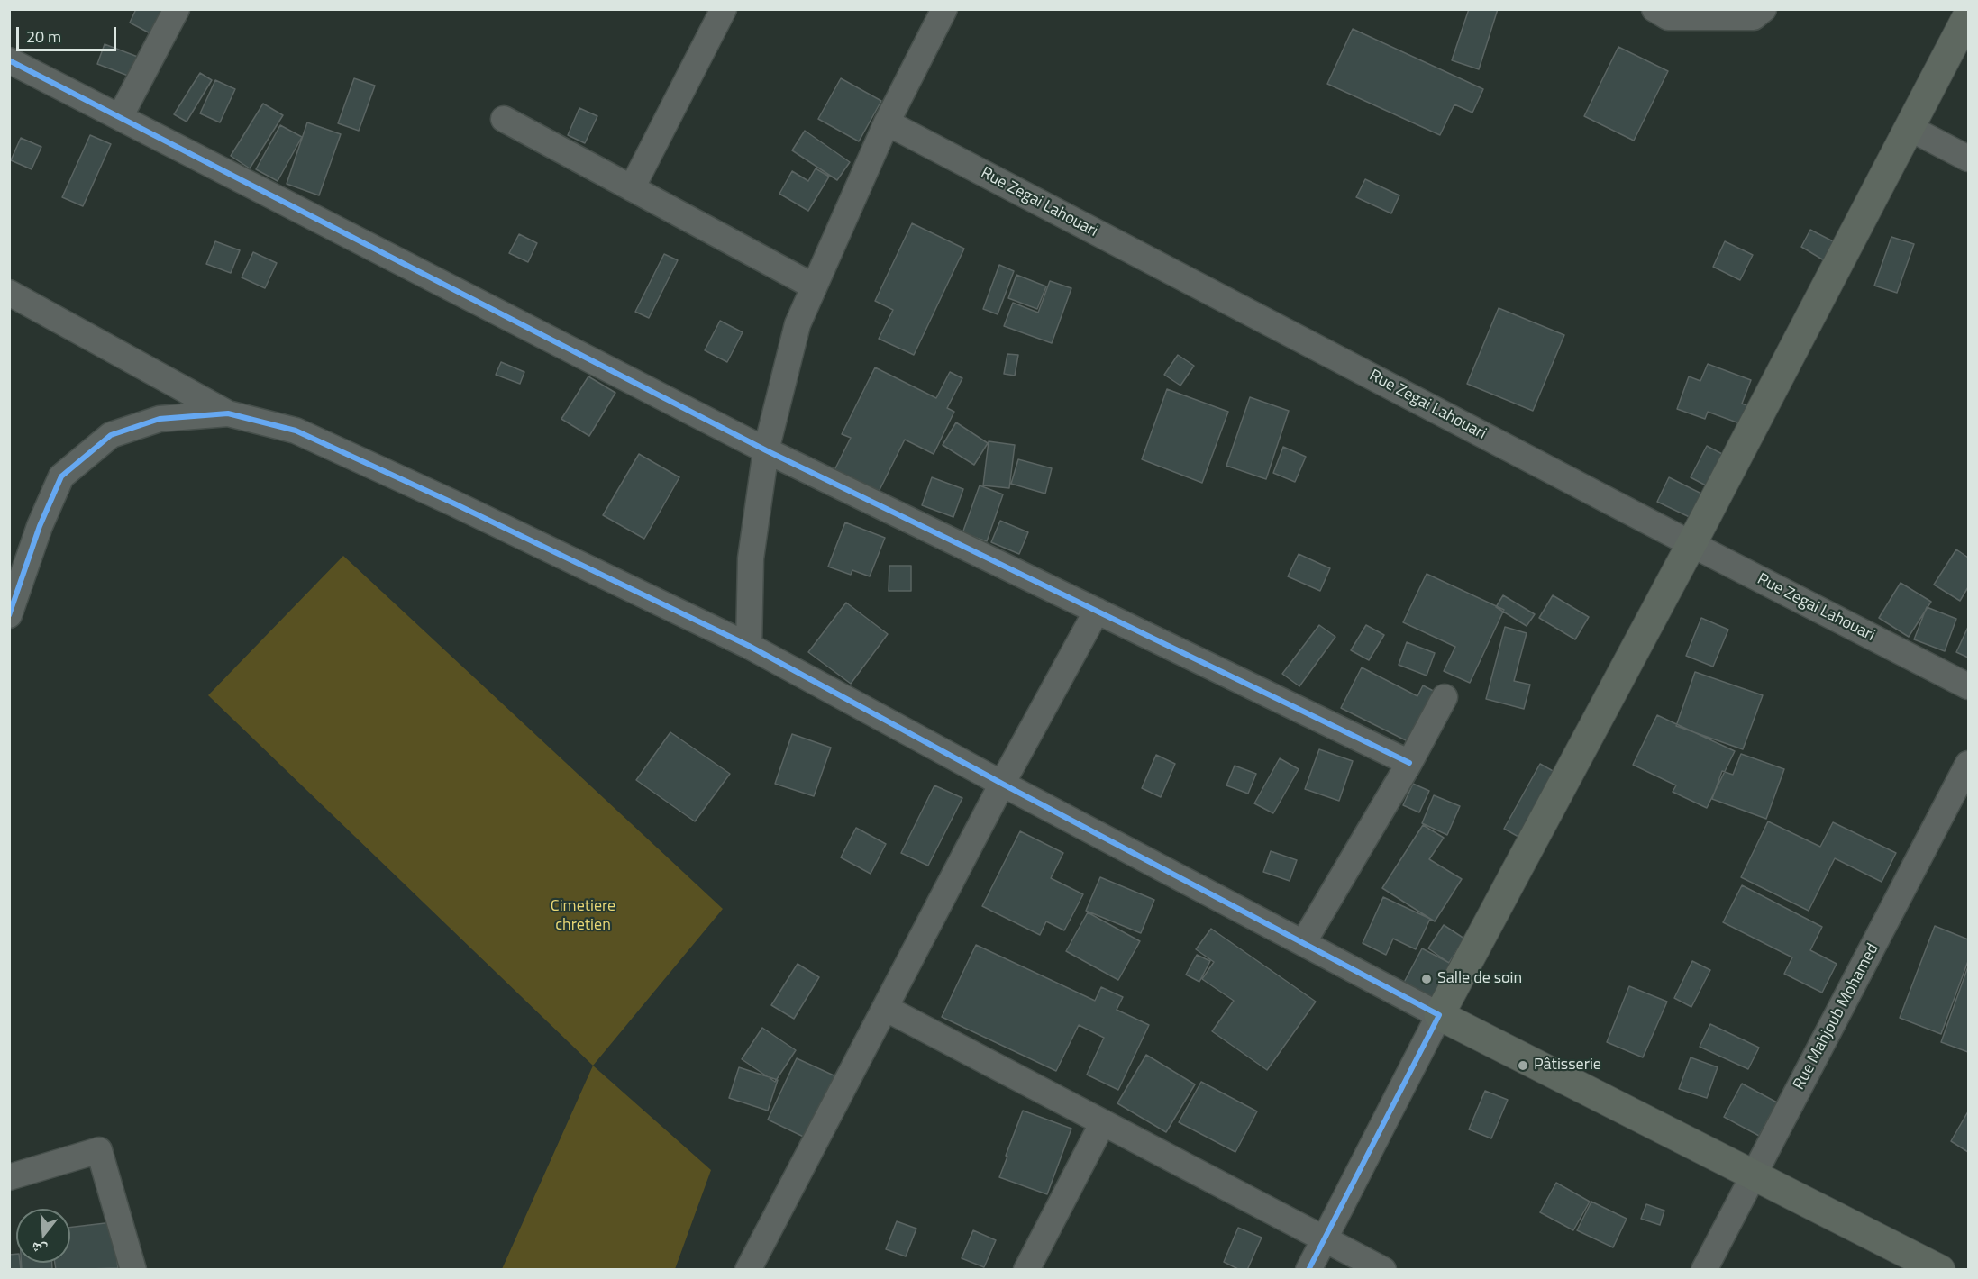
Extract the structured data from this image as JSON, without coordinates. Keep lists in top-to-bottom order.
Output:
{
  "streets": {
    "street": ["Rue Zegai Lahouari", "Rue Mahjoub Mohamed"]
  },
  "parks": ["Cimetiere chretien"],
  "places": ["Salle de soin", "Pâtisserie"],
  "scale_bar": "20 m",
  "north": "bottom"
}
